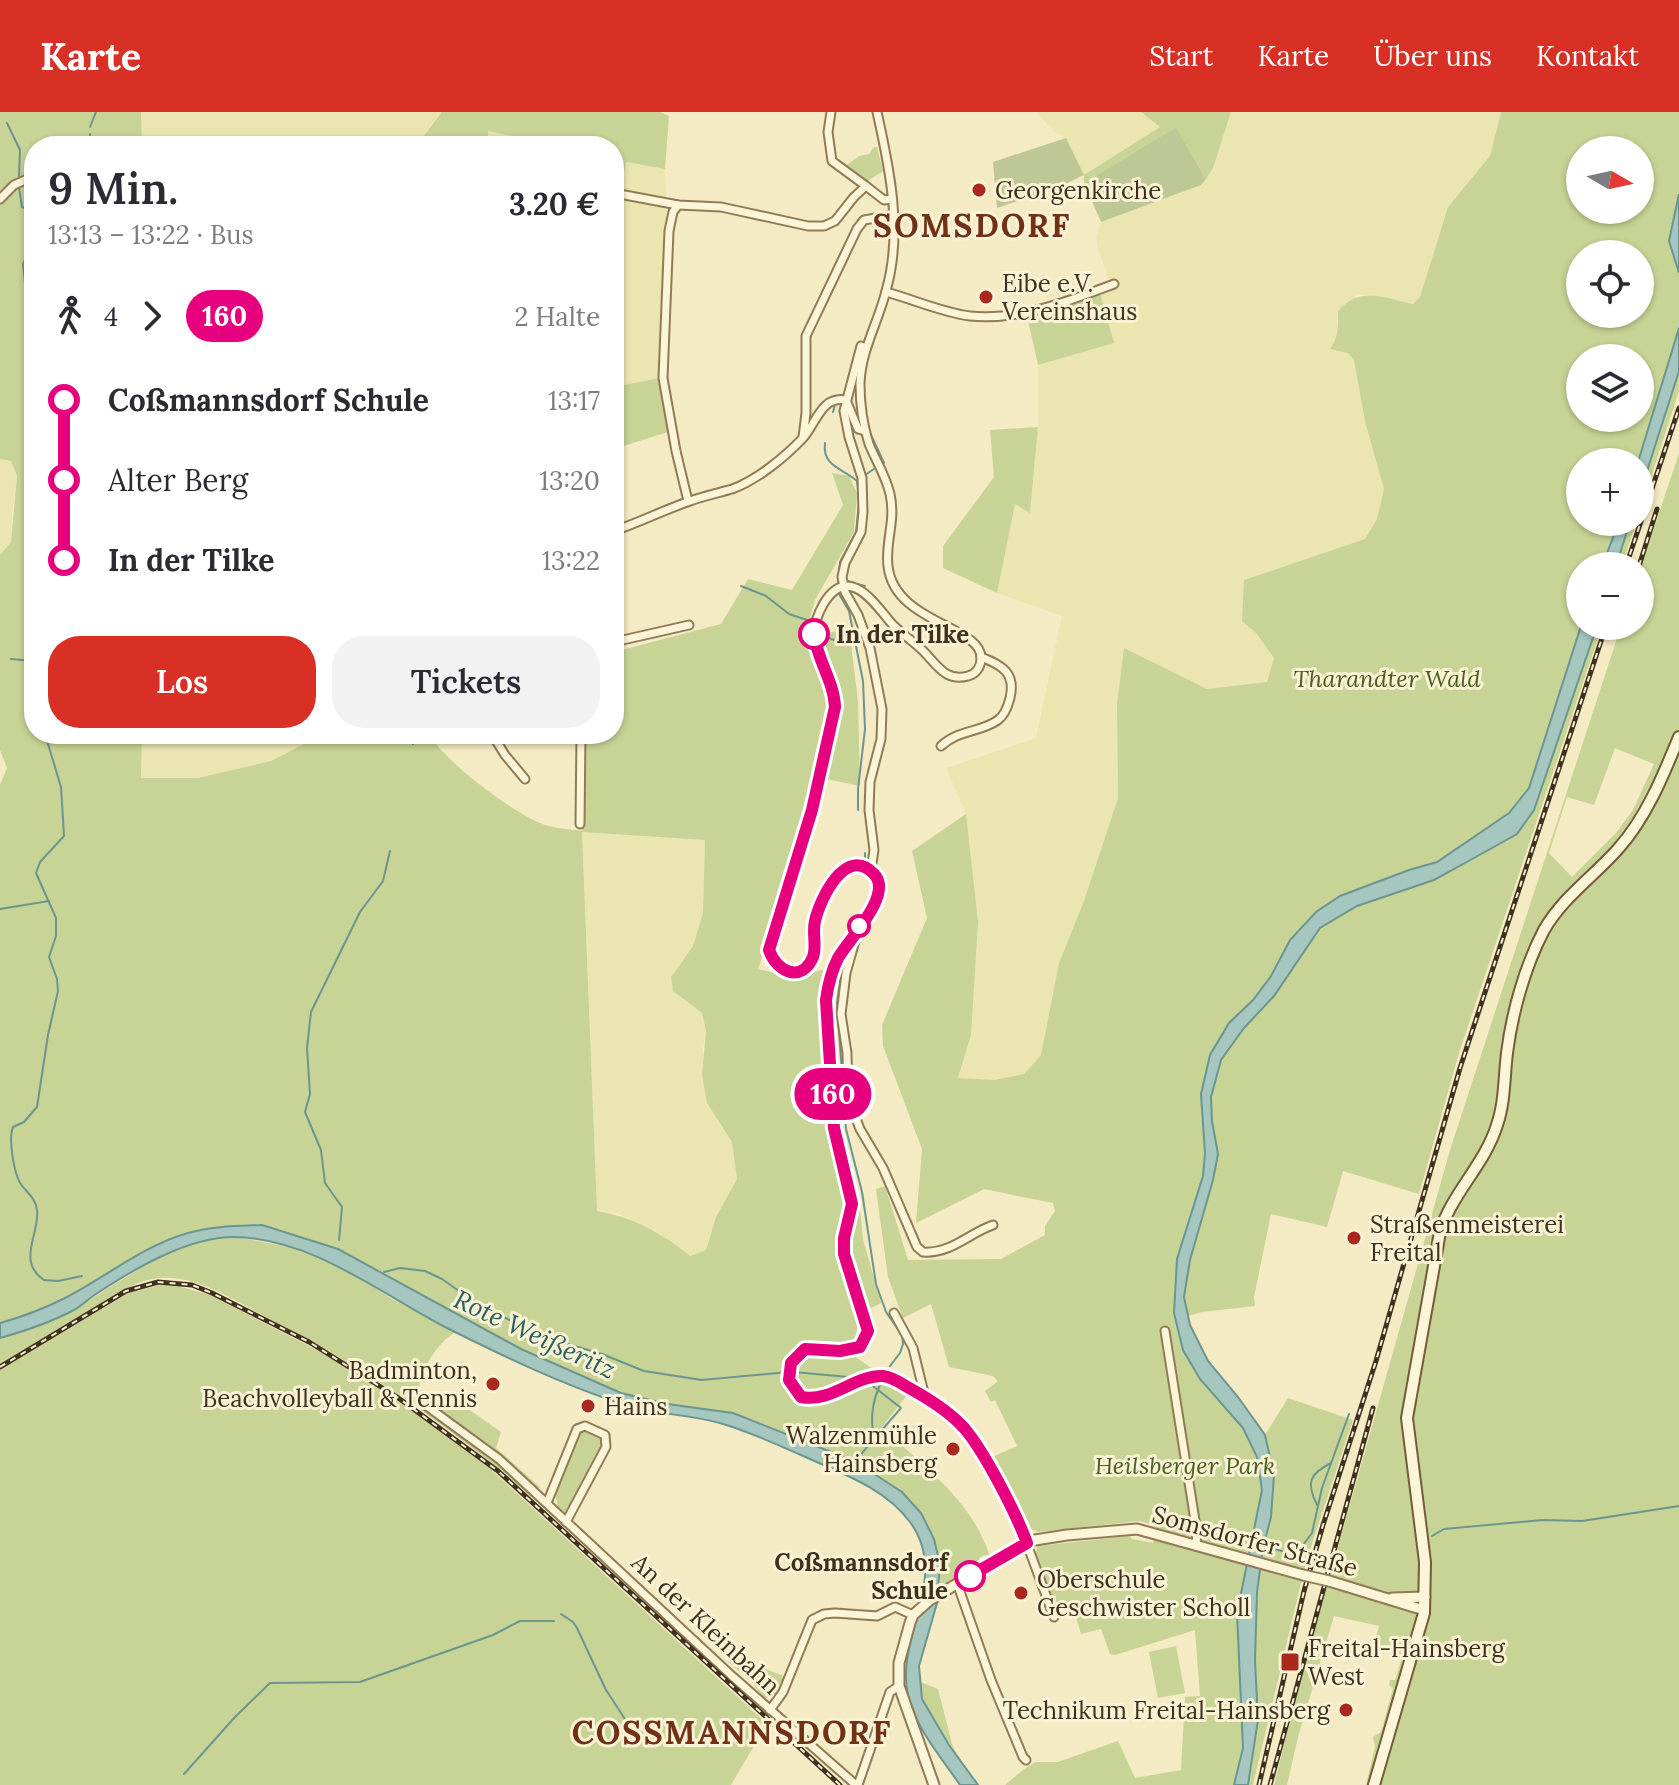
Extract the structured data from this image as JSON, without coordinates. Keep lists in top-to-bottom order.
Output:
{
  "streets": {
    "street": ["Somsdorfer Straße", "An der Kleinbahn"]
  },
  "districts": ["SOMSDORF", "COSSMANNSDORF"],
  "water": ["Rote Weißeritz"],
  "parks": ["Tharandter Wald", "Heilsberger Park"],
  "places": {
    "other": [
      "Georgenkirche",
      "Eibe e.V. Vereinshaus",
      "In der Tilke",
      "Straßenmeisterei Freital",
      "Badminton, Beachvolleyball & Tennis",
      "Hains",
      "Walzenmühle Hainsberg",
      "Coßmannsdorf Schule",
      "Oberschule Geschwister Scholl",
      "Technikum Freital-Hainsberg"
    ],
    "transit": ["Freital-Hainsberg West"]
  },
  "lines": ["bus line 160"],
  "north": "right",
  "page": {
    "header": "Karte",
    "nav": [
      "Start",
      "Karte",
      "Über uns",
      "Kontakt"
    ],
    "on_map": "160",
    "map_buttons": ["+", "−"],
    "heading": ["9 Min.", "13:13 – 13:22 · Bus", "3.20 €"],
    "legs": ["4", "160", "2 Halte"],
    "list": [
      {
        "name": "Coßmannsdorf Schule",
        "value": "13:17"
      },
      {
        "name": "Alter Berg",
        "value": "13:20"
      },
      {
        "name": "In der Tilke",
        "value": "13:22"
      }
    ],
    "buttons": ["Los", "Tickets"]
  }
}
